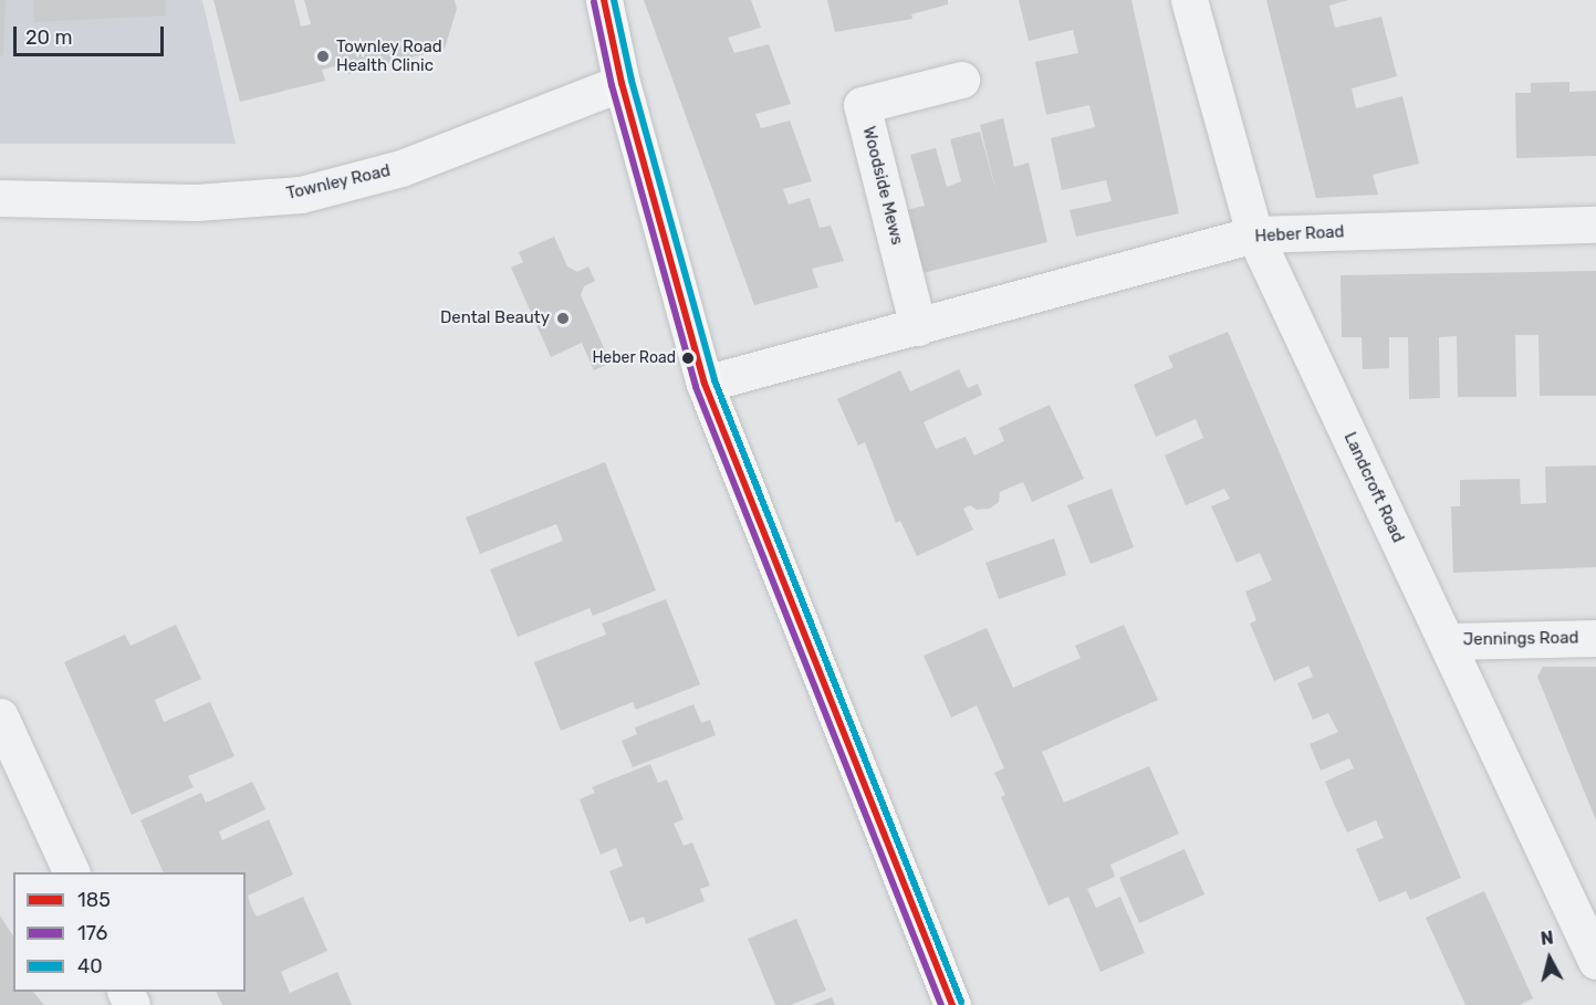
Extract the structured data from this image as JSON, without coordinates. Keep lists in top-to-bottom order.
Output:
{
  "streets": {
    "street": [
      "Townley Road",
      "Woodside Mews",
      "Heber Road",
      "Landcroft Road",
      "Jennings Road"
    ]
  },
  "crossings": [
    ["Woodside Mews", "Heber Road"],
    ["Heber Road", "Landcroft Road"],
    ["Landcroft Road", "Jennings Road"]
  ],
  "places": ["Townley Road Health Clinic", "Dental Beauty", "Heber Road"],
  "lines": ["transit line 185", "transit line 40", "transit line 176"],
  "legend": ["185", "176", "40"],
  "scale_bar": "20 m",
  "north": "top"
}
